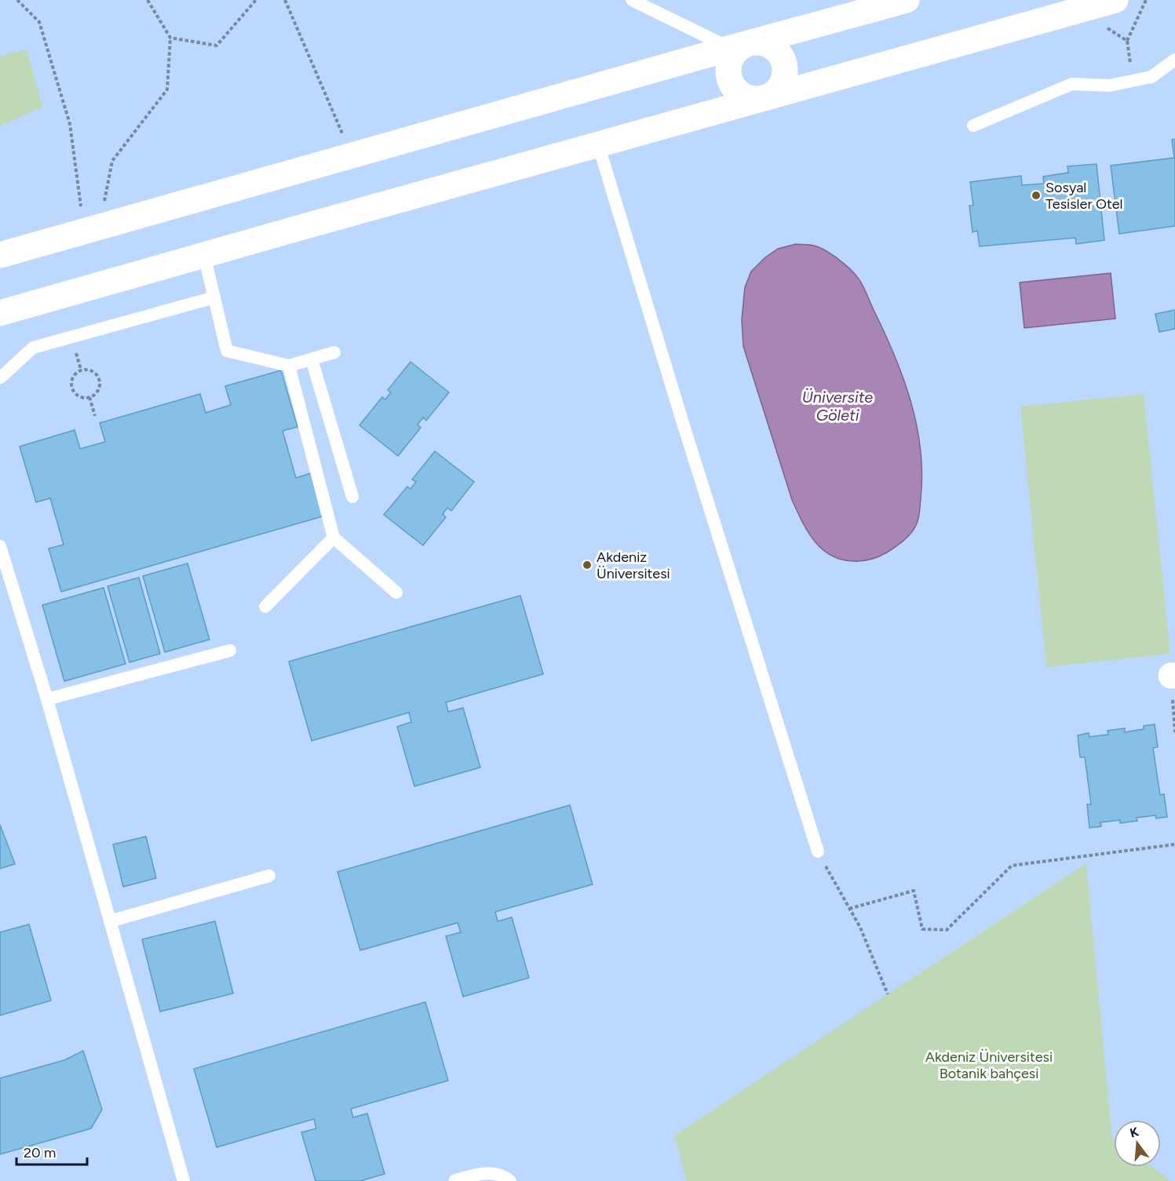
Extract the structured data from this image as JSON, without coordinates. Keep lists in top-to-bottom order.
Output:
{
  "water": ["Üniversite Göleti"],
  "parks": ["Akdeniz Üniversitesi Botanik bahçesi"],
  "places": ["Sosyal Tesisler Otel", "Akdeniz Üniversitesi"],
  "scale_bar": "20 m",
  "north": "top"
}
